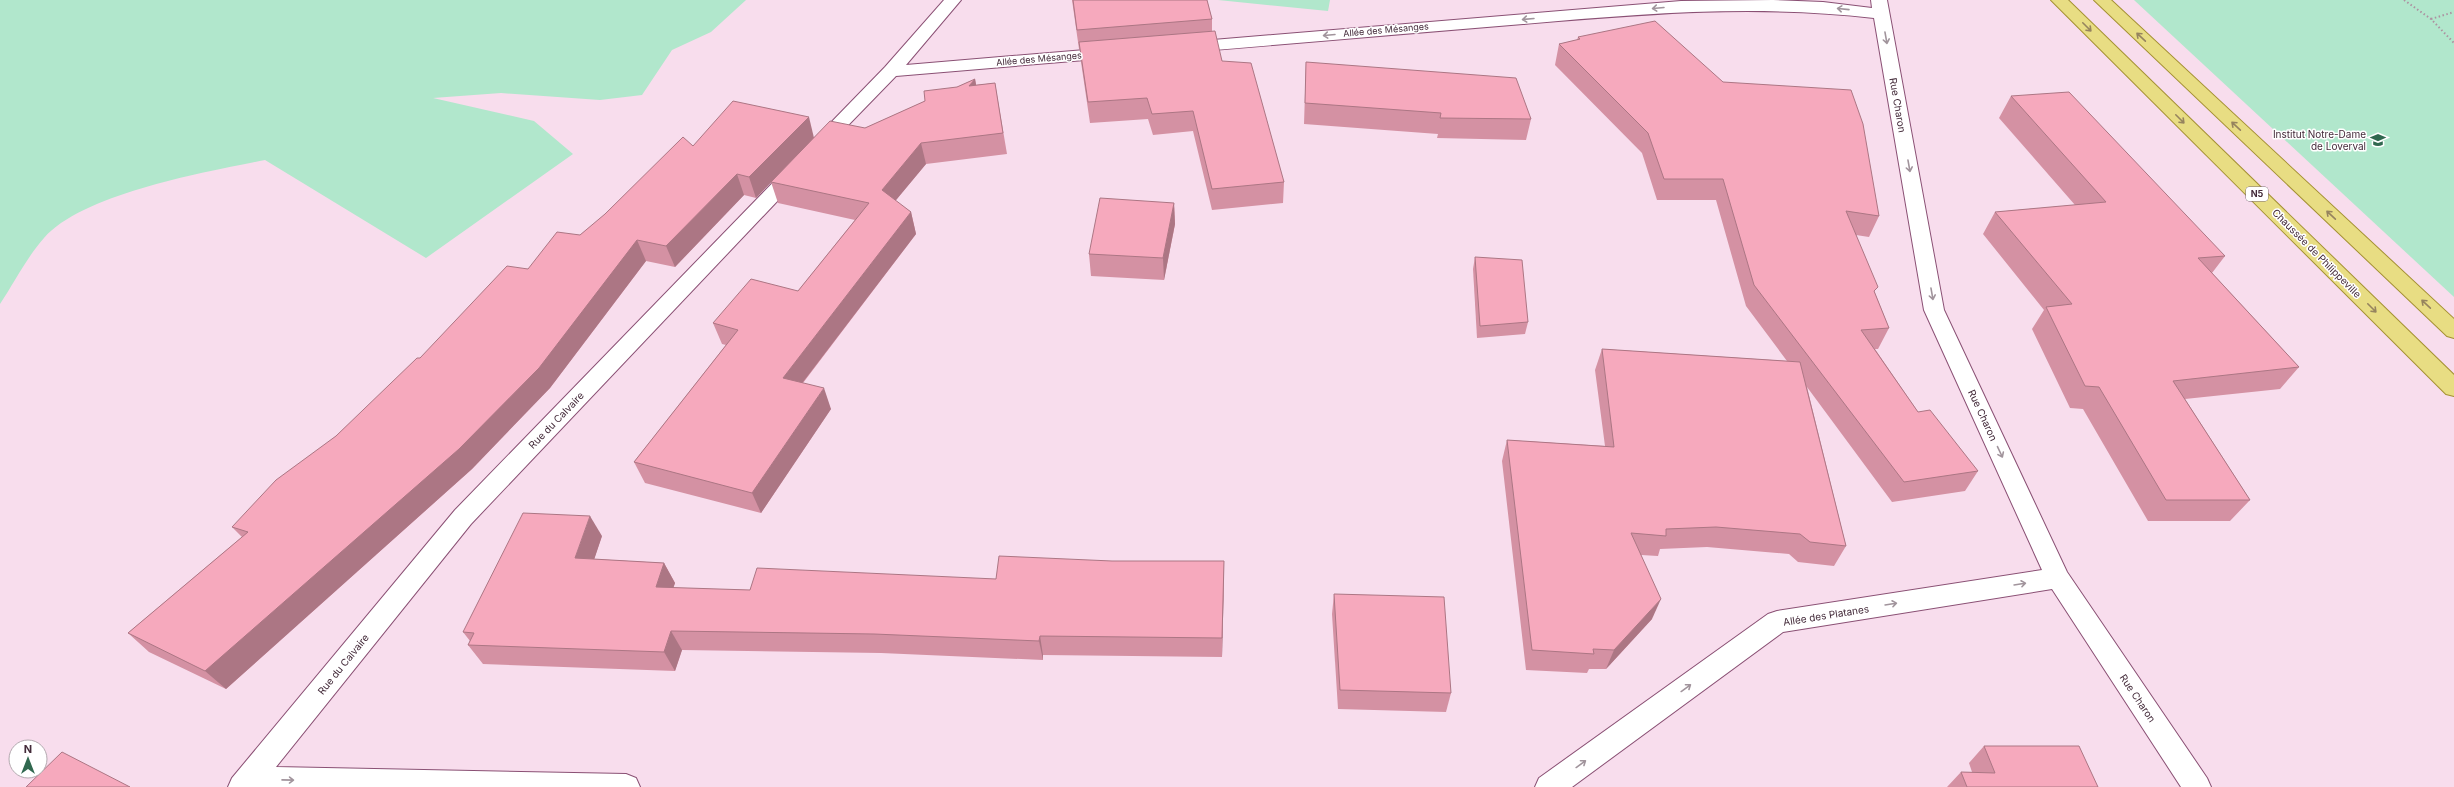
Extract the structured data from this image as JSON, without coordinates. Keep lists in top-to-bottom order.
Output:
{
  "streets": {
    "main road": ["N5", "Chaussée de Philippeville"],
    "street": [
      "Allée des Mésanges",
      "Rue Charon",
      "Rue du Calvaire",
      "Allée des Platanes"
    ]
  },
  "crossings": [
    ["Allée des Mésanges", "Rue Charon"],
    ["Allée des Mésanges", "Rue du Calvaire"],
    ["Rue Charon", "Allée des Platanes"]
  ],
  "one_way": ["Allée des Mésanges", "Rue Charon", "Allée des Platanes"],
  "places": {
    "school or university": ["Institut Notre-Dame de Loverval"]
  },
  "north": "top"
}
